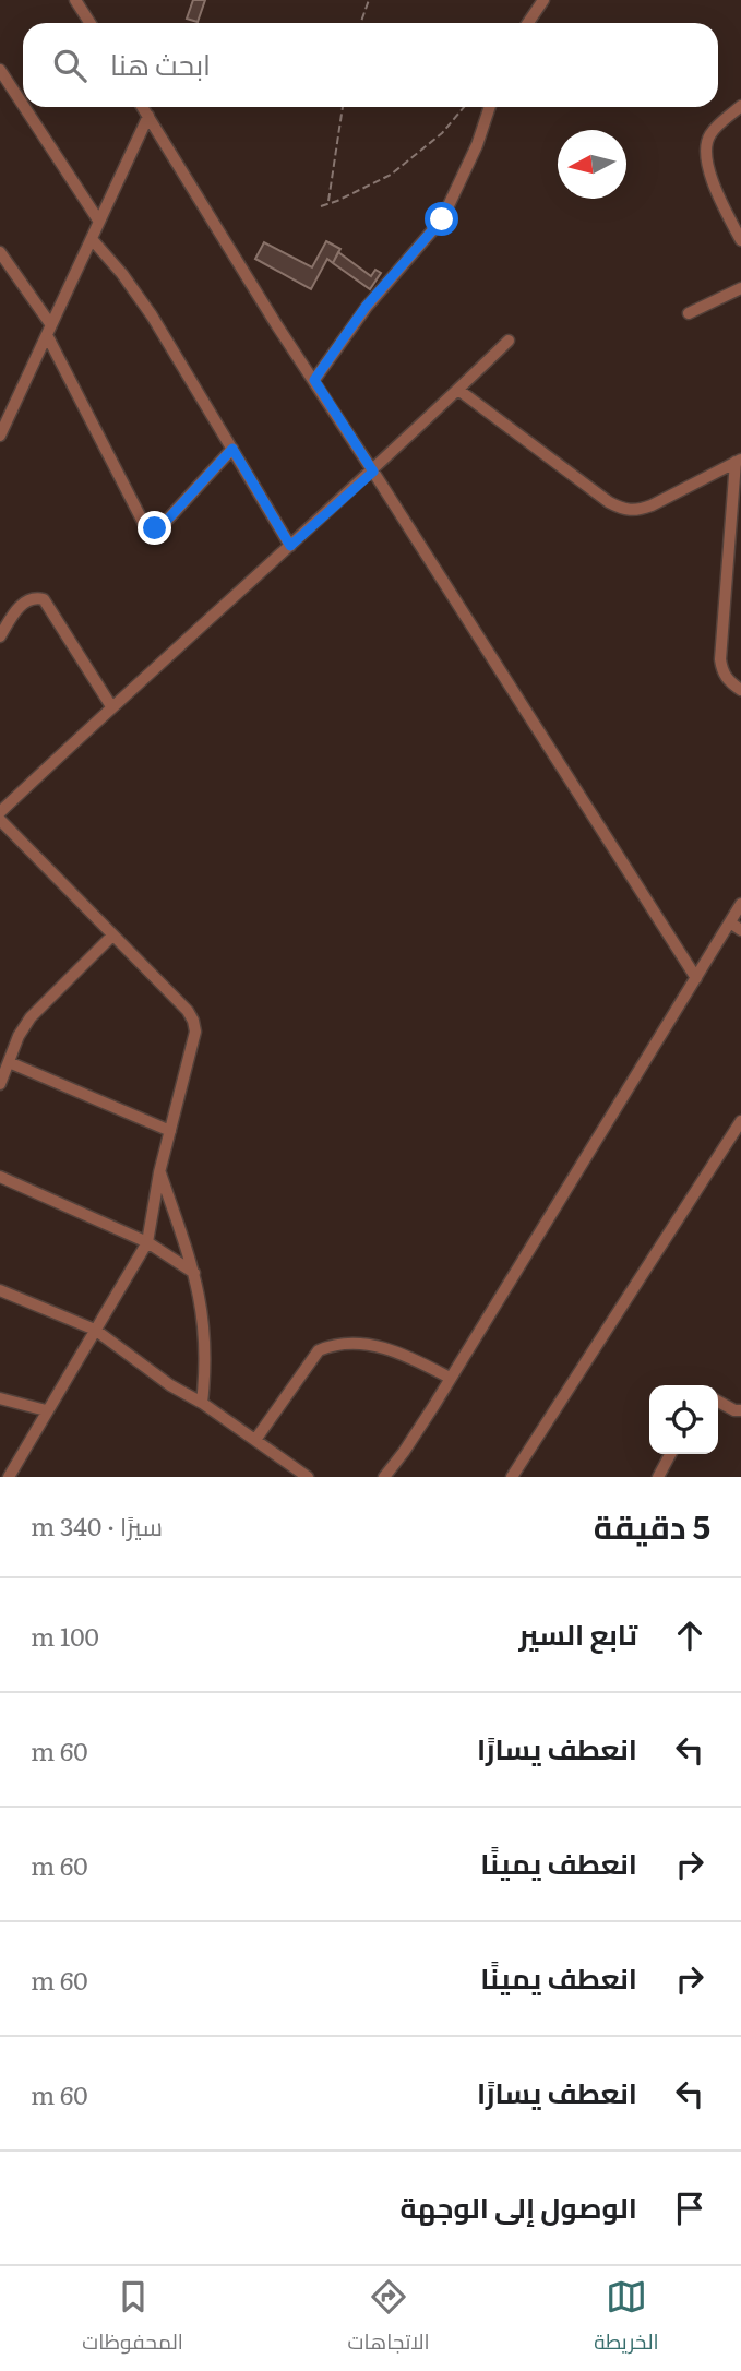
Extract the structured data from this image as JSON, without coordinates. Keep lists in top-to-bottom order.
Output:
{
  "north": "left",
  "page": {
    "search": "ابحث هنا",
    "heading": ["5 دقيقة", "سيرًا · 340 m"],
    "list": [
      ["تابع السير", "100 m"],
      ["انعطف يسارًا", "60 m"],
      ["انعطف يمينًا", "60 m"],
      ["انعطف يمينًا", "60 m"],
      ["انعطف يسارًا", "60 m"],
      "الوصول إلى الوجهة"
    ],
    "nav": ["الخريطة", "الاتجاهات", "المحفوظات"]
  }
}
